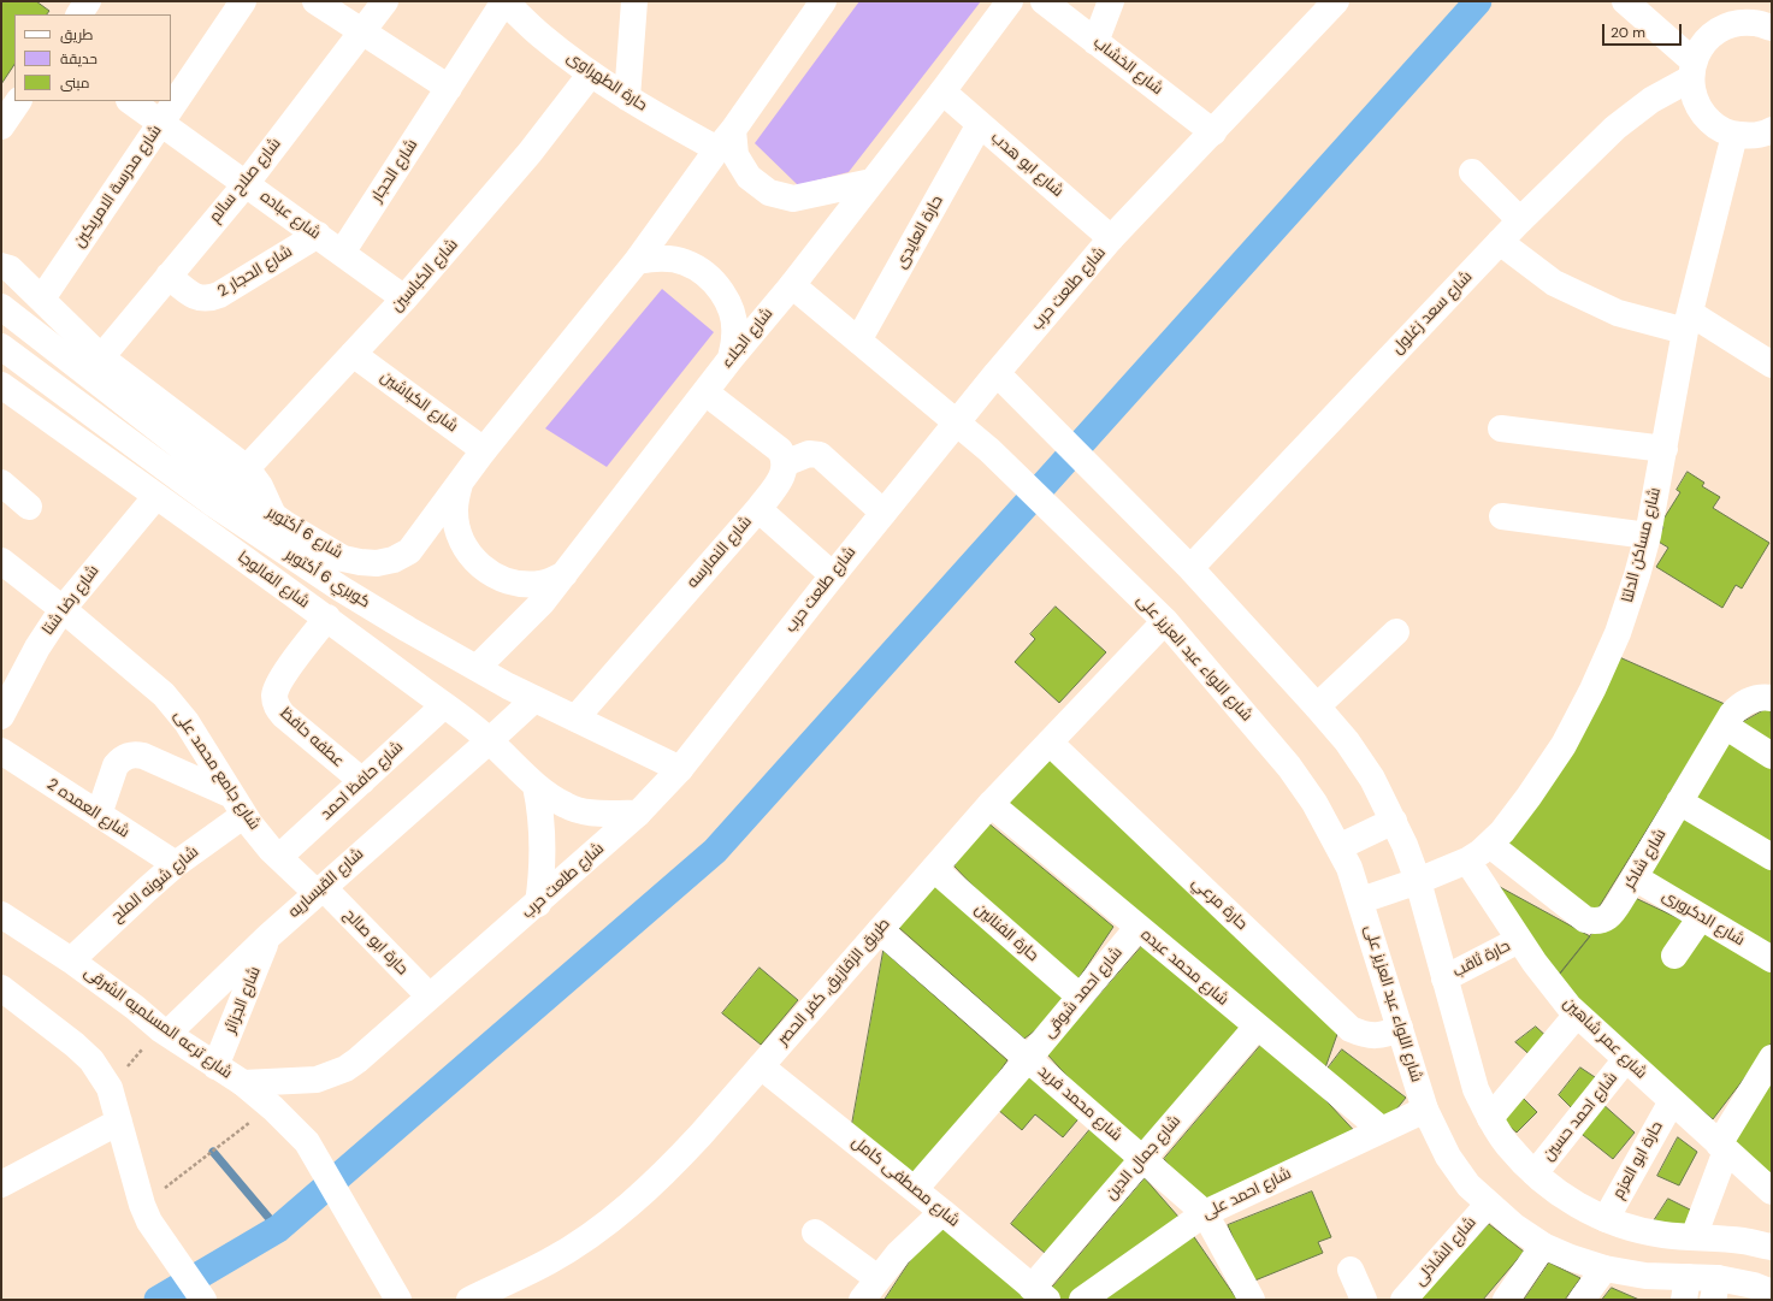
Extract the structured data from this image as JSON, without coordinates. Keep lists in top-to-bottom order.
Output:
{
  "streets": {
    "main road": [
      "شارع الخشاب",
      "حارة الطهراوى",
      "شارع ابو هدب",
      "شارع الحجار",
      "شارع صلاح سالم",
      "شارع مدرسة الامريكين",
      "شارع عباده",
      "حارة العايدى",
      "شارع الحجار 2",
      "شارع الكباسين",
      "شارع طلعت حرب",
      "شارع سعد زغلول",
      "شارع الجلاء",
      "شارع الكباشين",
      "شارع 6 أكتوبر",
      "شارع مساكن الدلتا",
      "شارع النمارسه",
      "كوبري 6 أكتوبر",
      "شارع الفالوجا",
      "شارع رضا شتا",
      "شارع اللواء عبد العزيز على",
      "عطفه حافظ",
      "شارع جامع محمد على",
      "شارع حافظ احمد",
      "شارع العمده 2",
      "شارع شاكر",
      "شارع القيساريه",
      "شارع شونه الملح",
      "حارة مرعي",
      "شارع الدكرورى",
      "حارة الفنانين",
      "حارة ابو صالح",
      "حارة ثاقب",
      "شارع محمد عبده",
      "طريق الزقازيق, كفر الحصر",
      "شارع احمد شوقى",
      "شارع الجزائر",
      "شارع ترعه المسلميه الشرقى",
      "شارع عمر شاهين",
      "شارع محمد فريد",
      "شارع احمد حسين",
      "شارع جمال الدين",
      "حارة ابو العزم",
      "شارع مصطفى كامل",
      "شارع احمد على",
      "شارع الشاذلى"
    ]
  },
  "crossings": [
    ["شارع الخشاب", "شارع طلعت حرب"],
    ["حارة الطهراوى", "شارع الحجار"],
    ["حارة الطهراوى", "شارع الكباسين"],
    ["شارع ابو هدب", "حارة العايدى"],
    ["شارع ابو هدب", "شارع طلعت حرب"],
    ["شارع ابو هدب", "شارع الجلاء"],
    ["شارع الحجار", "شارع عباده"],
    ["شارع صلاح سالم", "شارع عباده"],
    ["شارع صلاح سالم", "شارع الحجار 2"],
    ["شارع مدرسة الامريكين", "شارع عباده"],
    ["شارع عباده", "شارع الحجار 2"],
    ["شارع عباده", "شارع الكباسين"],
    ["حارة العايدى", "شارع اللواء عبد العزيز على"],
    ["شارع الكباسين", "شارع الكباشين"],
    ["شارع طلعت حرب", "كوبري 6 أكتوبر"],
    ["شارع طلعت حرب", "شارع الفالوجا"],
    ["شارع طلعت حرب", "شارع اللواء عبد العزيز على"],
    ["شارع طلعت حرب", "حارة ابو صالح"],
    ["شارع طلعت حرب", "شارع ترعه المسلميه الشرقى"],
    ["شارع الجلاء", "كوبري 6 أكتوبر"],
    ["شارع الجلاء", "شارع اللواء عبد العزيز على"],
    ["شارع مساكن الدلتا", "شارع اللواء عبد العزيز على"],
    ["شارع مساكن الدلتا", "شارع شاكر"],
    ["شارع مساكن الدلتا", "شارع عمر شاهين"],
    ["شارع النمارسه", "كوبري 6 أكتوبر"],
    ["كوبري 6 أكتوبر", "شارع القيساريه"],
    ["شارع الفالوجا", "شارع رضا شتا"],
    ["شارع الفالوجا", "عطفه حافظ"],
    ["شارع الفالوجا", "شارع حافظ احمد"],
    ["شارع الفالوجا", "شارع القيساريه"],
    ["شارع رضا شتا", "شارع جامع محمد على"],
    ["شارع اللواء عبد العزيز على", "حارة مرعي"],
    ["شارع اللواء عبد العزيز على", "طريق الزقازيق, كفر الحصر"],
    ["شارع اللواء عبد العزيز على", "شارع احمد على"],
    ["شارع اللواء عبد العزيز على", "شارع الشاذلى"],
    ["عطفه حافظ", "شارع حافظ احمد"],
    ["شارع جامع محمد على", "شارع حافظ احمد"],
    ["شارع جامع محمد على", "شارع القيساريه"],
    ["شارع جامع محمد على", "شارع شونه الملح"],
    ["شارع جامع محمد على", "حارة ابو صالح"],
    ["شارع العمده 2", "شارع شونه الملح"],
    ["شارع شاكر", "شارع الدكرورى"],
    ["شارع القيساريه", "حارة ابو صالح"],
    ["شارع القيساريه", "شارع الجزائر"],
    ["شارع القيساريه", "شارع ترعه المسلميه الشرقى"],
    ["شارع شونه الملح", "شارع ترعه المسلميه الشرقى"],
    ["حارة مرعي", "طريق الزقازيق, كفر الحصر"],
    ["حارة الفنانين", "طريق الزقازيق, كفر الحصر"],
    ["حارة الفنانين", "شارع احمد شوقى"],
    ["حارة ثاقب", "شارع عمر شاهين"],
    ["شارع محمد عبده", "طريق الزقازيق, كفر الحصر"],
    ["شارع محمد عبده", "شارع احمد شوقى"],
    ["شارع محمد عبده", "شارع جمال الدين"],
    ["شارع محمد عبده", "شارع احمد على"],
    ["طريق الزقازيق, كفر الحصر", "شارع محمد فريد"],
    ["طريق الزقازيق, كفر الحصر", "شارع مصطفى كامل"],
    ["شارع احمد شوقى", "شارع محمد فريد"],
    ["شارع احمد شوقى", "شارع مصطفى كامل"],
    ["شارع الجزائر", "شارع ترعه المسلميه الشرقى"],
    ["شارع عمر شاهين", "شارع احمد حسين"],
    ["شارع عمر شاهين", "حارة ابو العزم"],
    ["شارع محمد فريد", "شارع جمال الدين"],
    ["شارع محمد فريد", "شارع احمد على"],
    ["شارع جمال الدين", "شارع مصطفى كامل"]
  ],
  "legend": ["طريق", "حديقة", "مبنى"],
  "scale_bar": "20 m"
}
